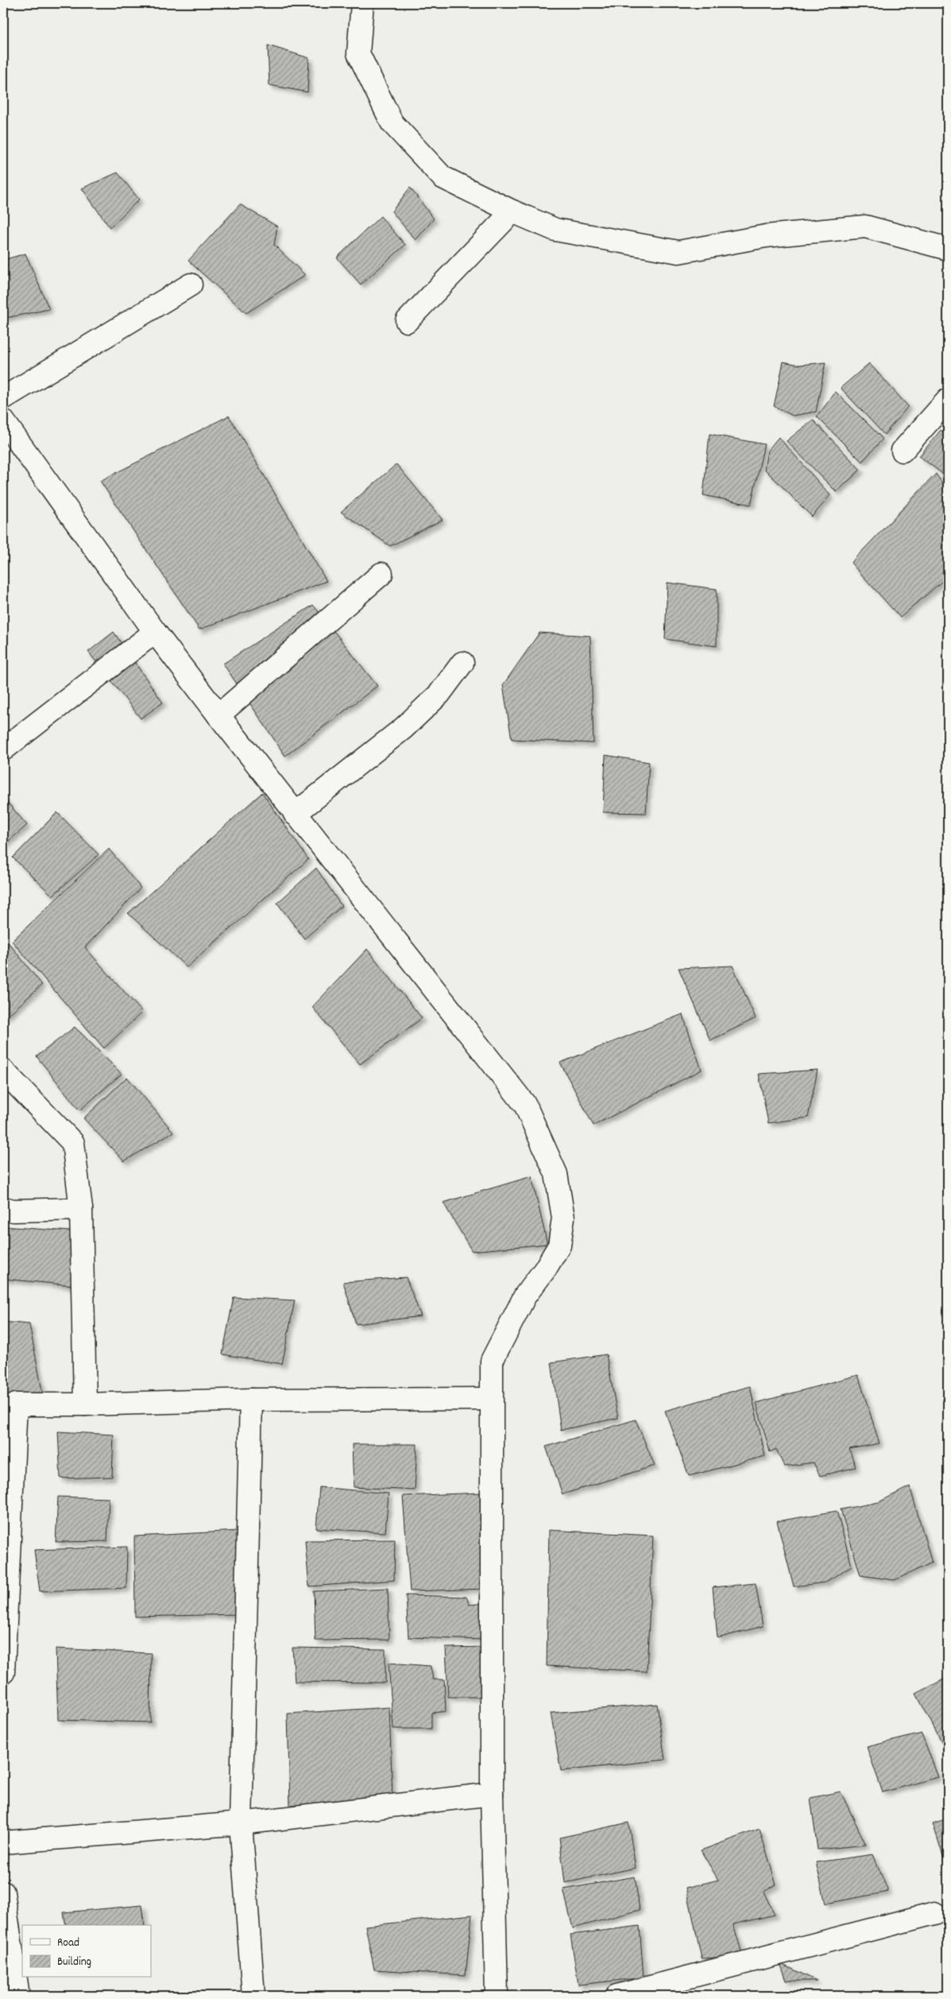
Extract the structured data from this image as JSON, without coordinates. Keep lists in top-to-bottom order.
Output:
{
  "legend": ["Road", "Building"]
}
